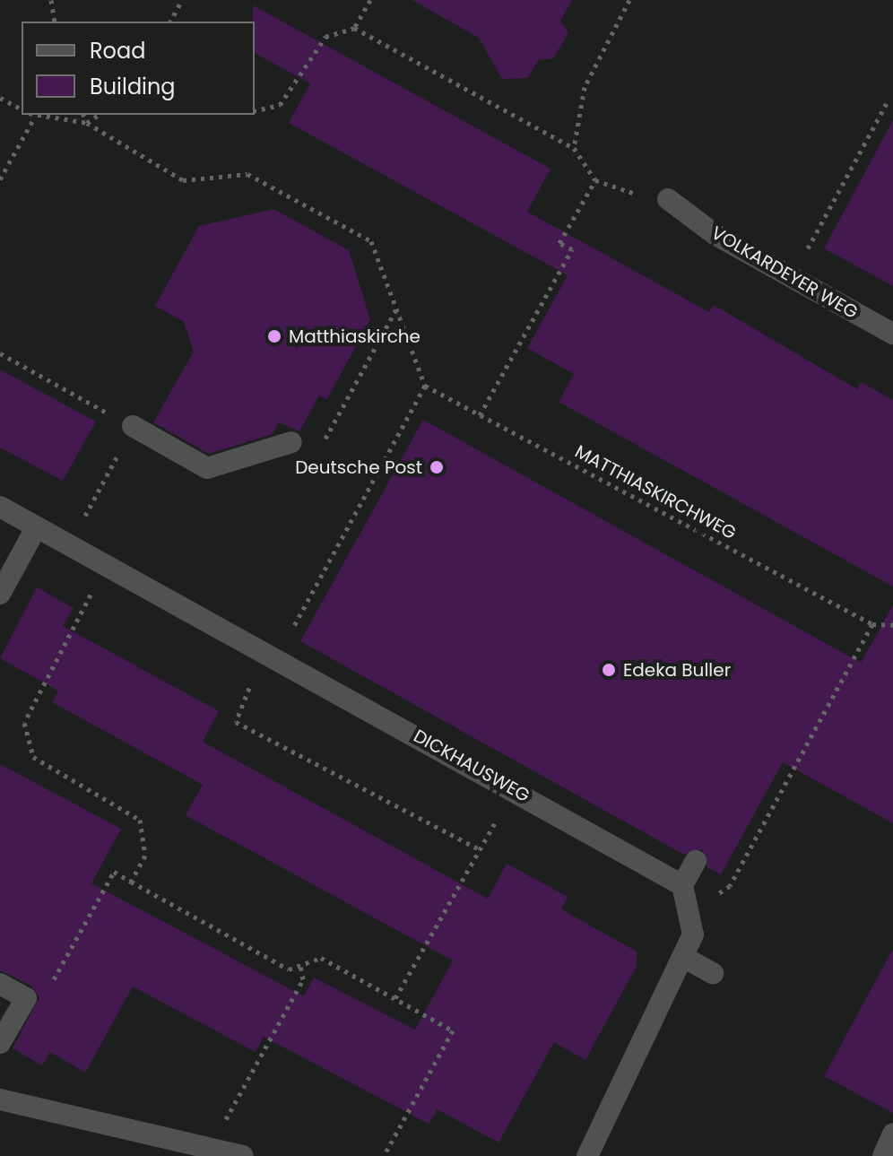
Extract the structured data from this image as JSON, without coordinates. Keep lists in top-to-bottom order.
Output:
{
  "streets": {
    "street": ["VOLKARDEYER WEG", "DICKHAUSWEG"],
    "path": ["MATTHIASKIRCHWEG"]
  },
  "places": ["Matthiaskirche", "Deutsche Post", "Edeka Buller"],
  "legend": ["Road", "Building"]
}
